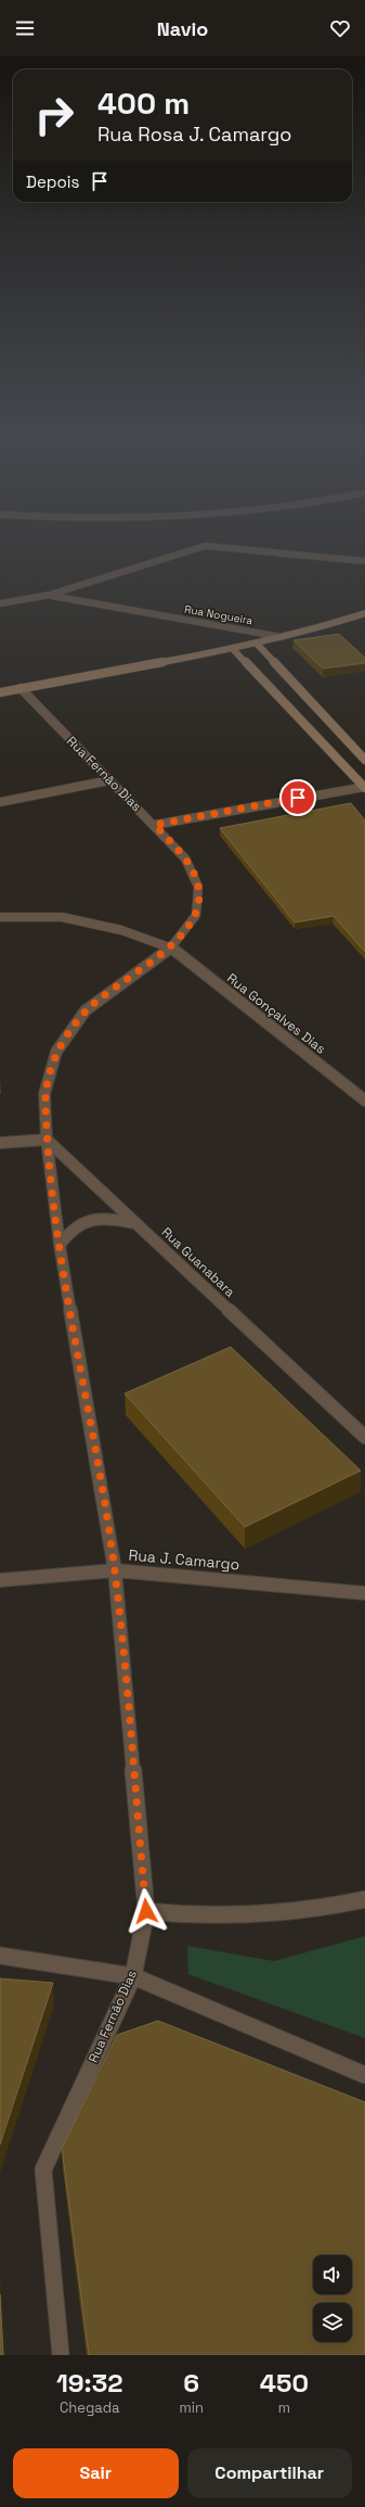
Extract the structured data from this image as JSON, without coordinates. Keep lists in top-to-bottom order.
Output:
{
  "streets": {
    "street": [
      "Rua Nogueira",
      "Rua Fernão Dias",
      "Rua Gonçalves Dias",
      "Rua Guanabara",
      "Rua J. Camargo"
    ]
  },
  "crossings": [
    ["Rua Fernão Dias", "Rua Gonçalves Dias"],
    ["Rua Fernão Dias", "Rua Guanabara"],
    ["Rua Fernão Dias", "Rua J. Camargo"]
  ],
  "page": {
    "header": "Navio",
    "turn": ["400 m", "Rua Rosa J. Camargo"],
    "then": "Depois",
    "eta": [
      "19:32",
      "Chegada",
      "6",
      "min",
      "450",
      "m"
    ],
    "buttons": ["Sair", "Compartilhar"]
  }
}
